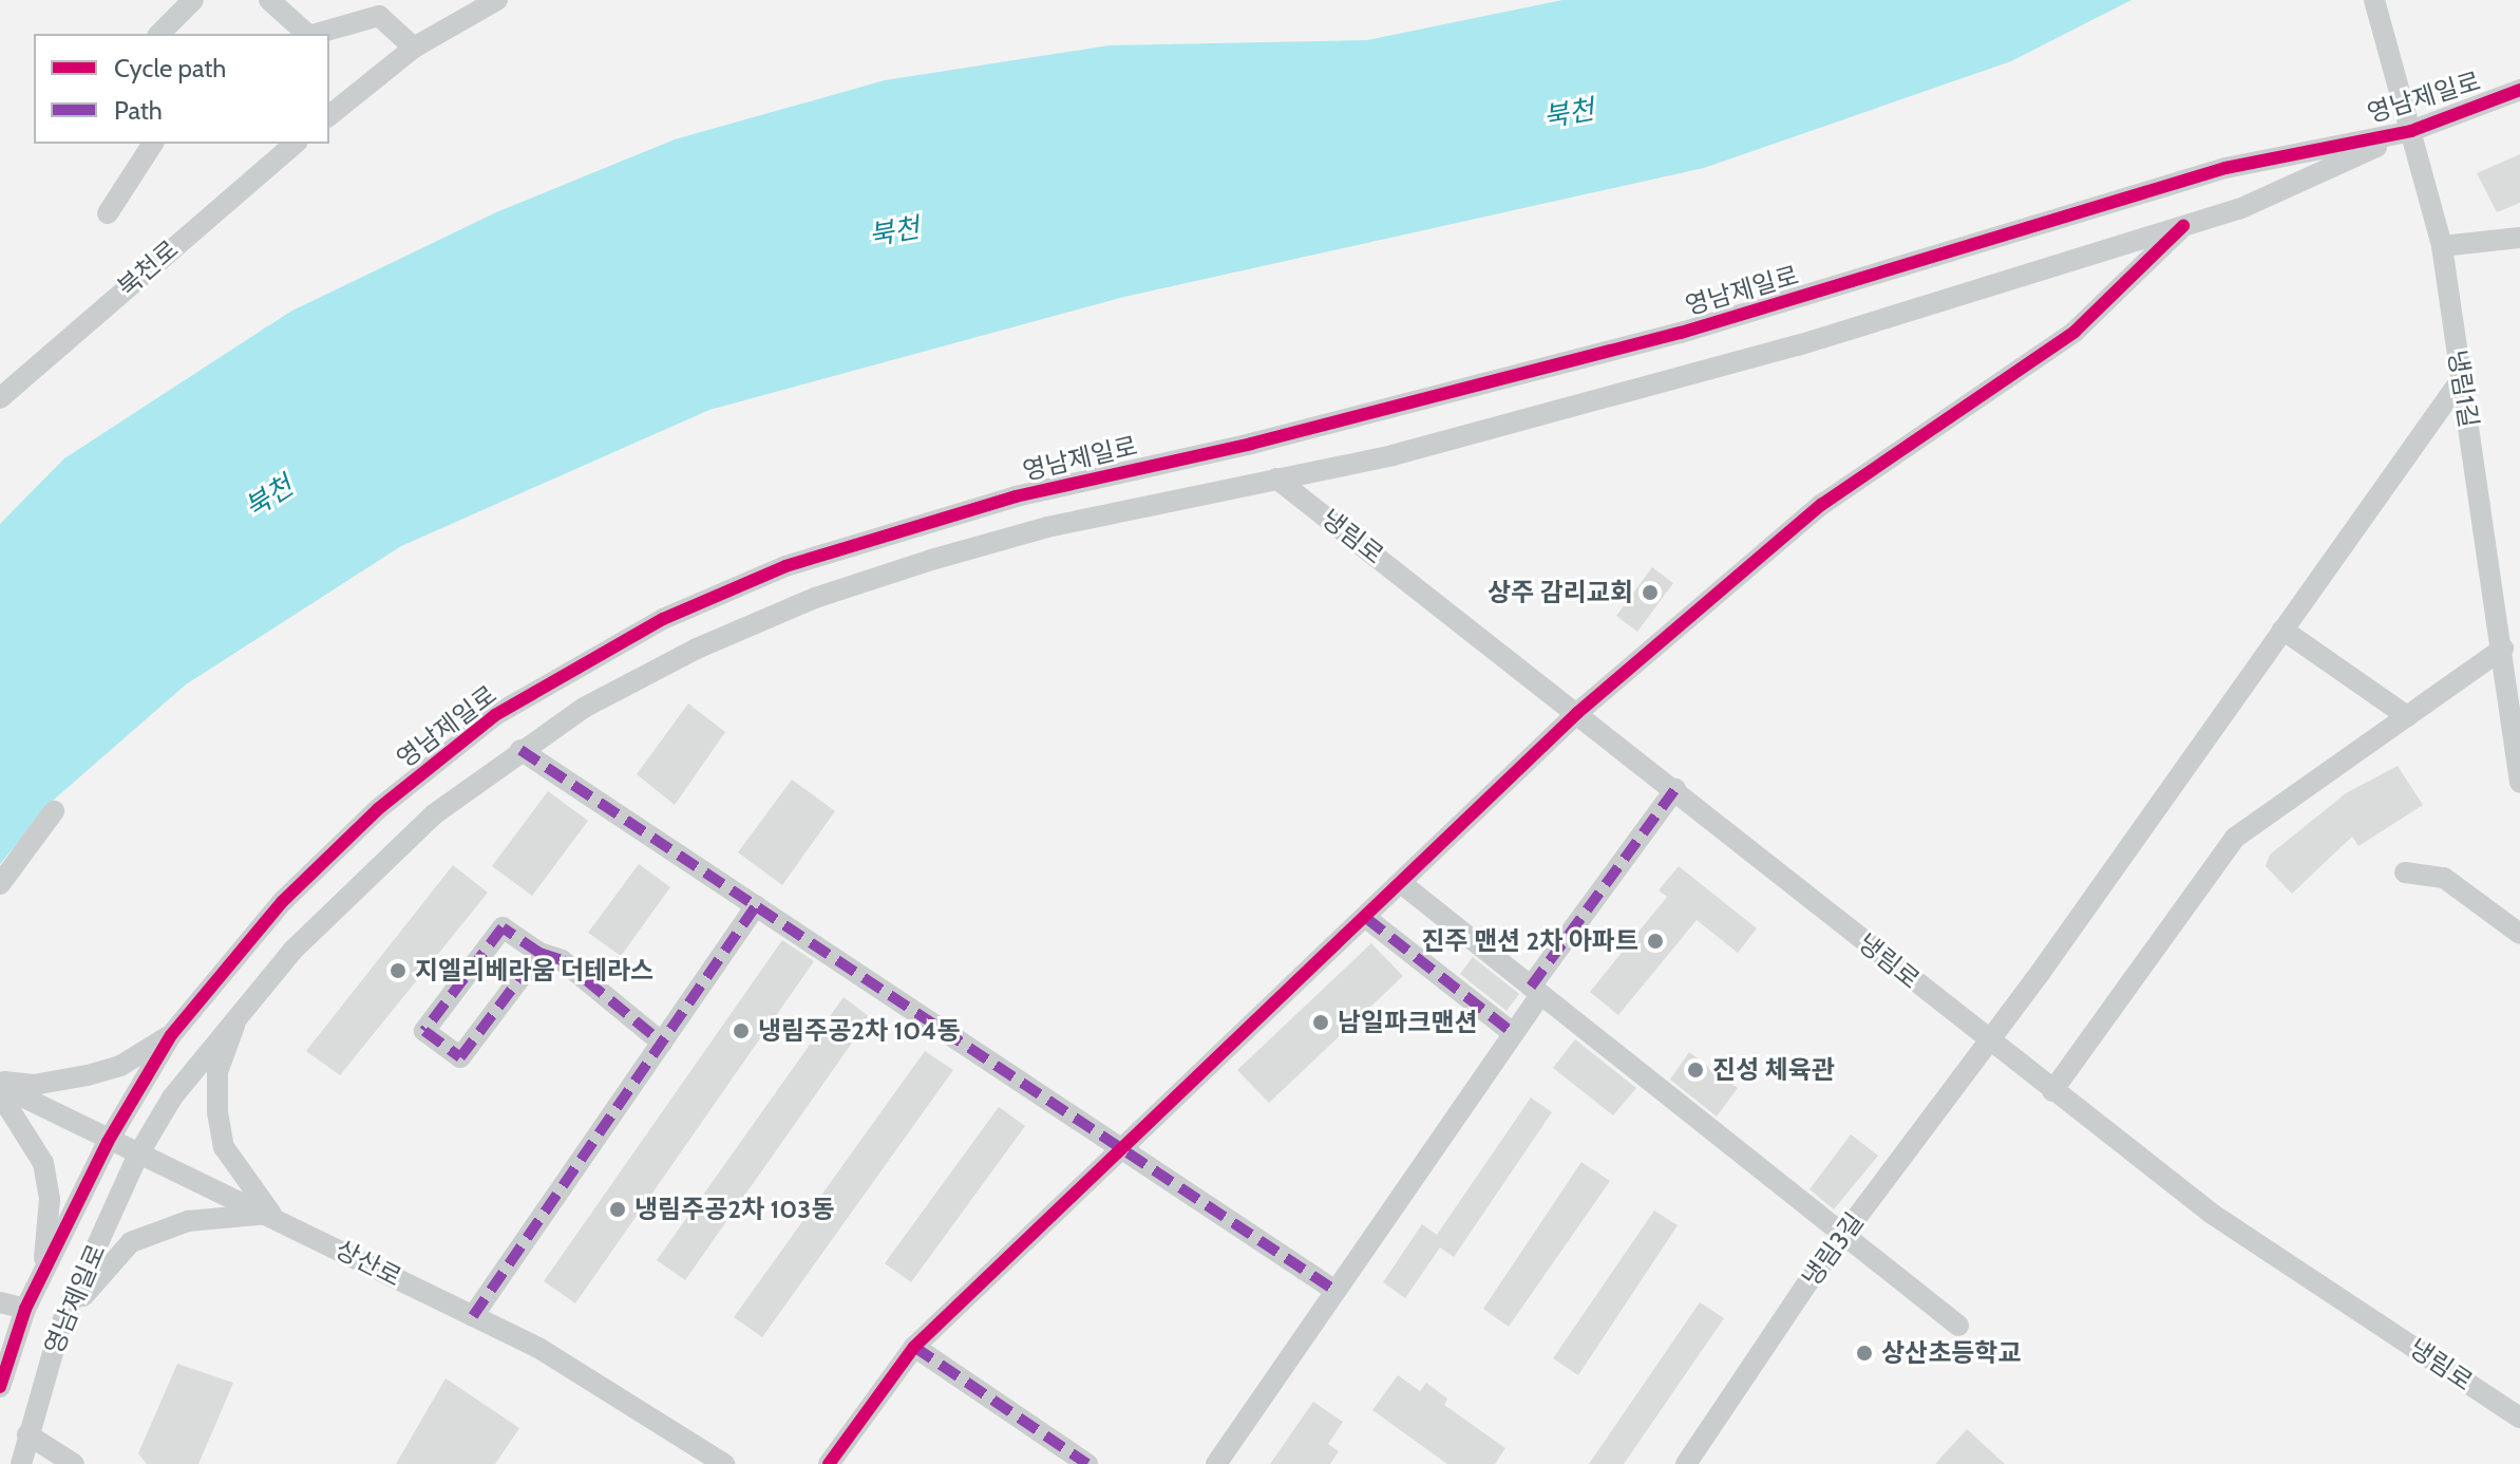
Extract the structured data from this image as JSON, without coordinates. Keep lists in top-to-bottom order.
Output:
{
  "streets": {
    "street": [
      "영남제일로",
      "북천로",
      "냉림1길",
      "냉림로",
      "냉림3길",
      "상산로"
    ]
  },
  "crossings": [
    ["영남제일로", "냉림1길"],
    ["영남제일로", "냉림로"],
    ["영남제일로", "상산로"],
    ["냉림1길", "냉림3길"],
    ["냉림로", "냉림3길"]
  ],
  "water": ["북천"],
  "places": [
    "상주 감리교회",
    "진주 맨션 2차 아파트",
    "지엘리베라움 더테라스",
    "남일파크맨션",
    "냉림주공2차 104동",
    "진성 체육관",
    "냉림주공2차 103동",
    "상산초등학교"
  ],
  "legend": ["Cycle path", "Path"]
}
